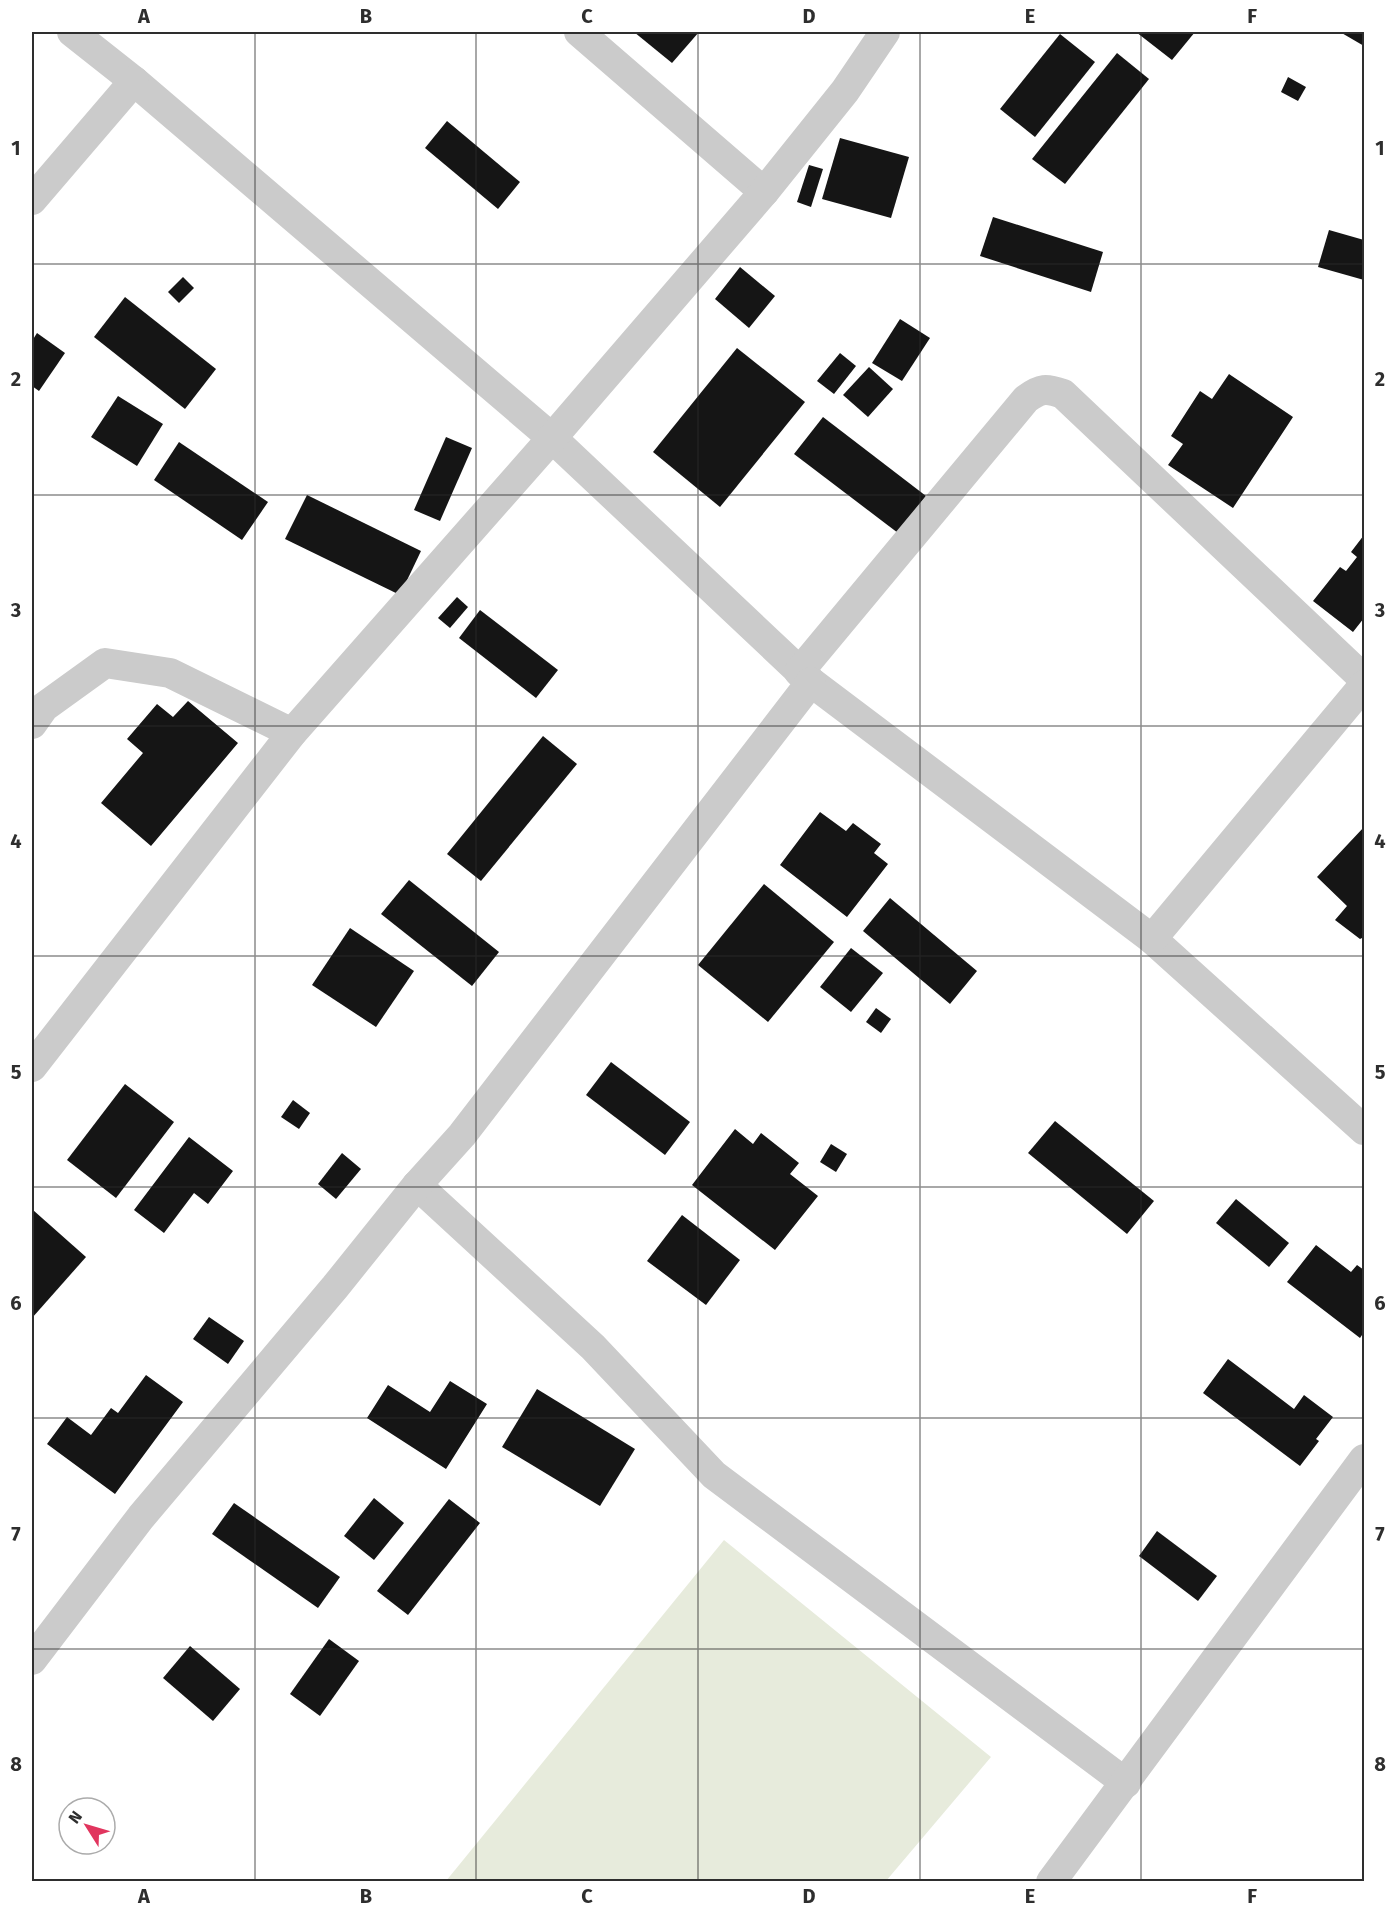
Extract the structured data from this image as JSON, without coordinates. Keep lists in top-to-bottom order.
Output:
{
  "north": "top left",
  "grid": {
    "columns": [
      "A",
      "B",
      "C",
      "D",
      "E",
      "F"
    ],
    "rows": [
      "1",
      "2",
      "3",
      "4",
      "5",
      "6",
      "7",
      "8"
    ]
  }
}
